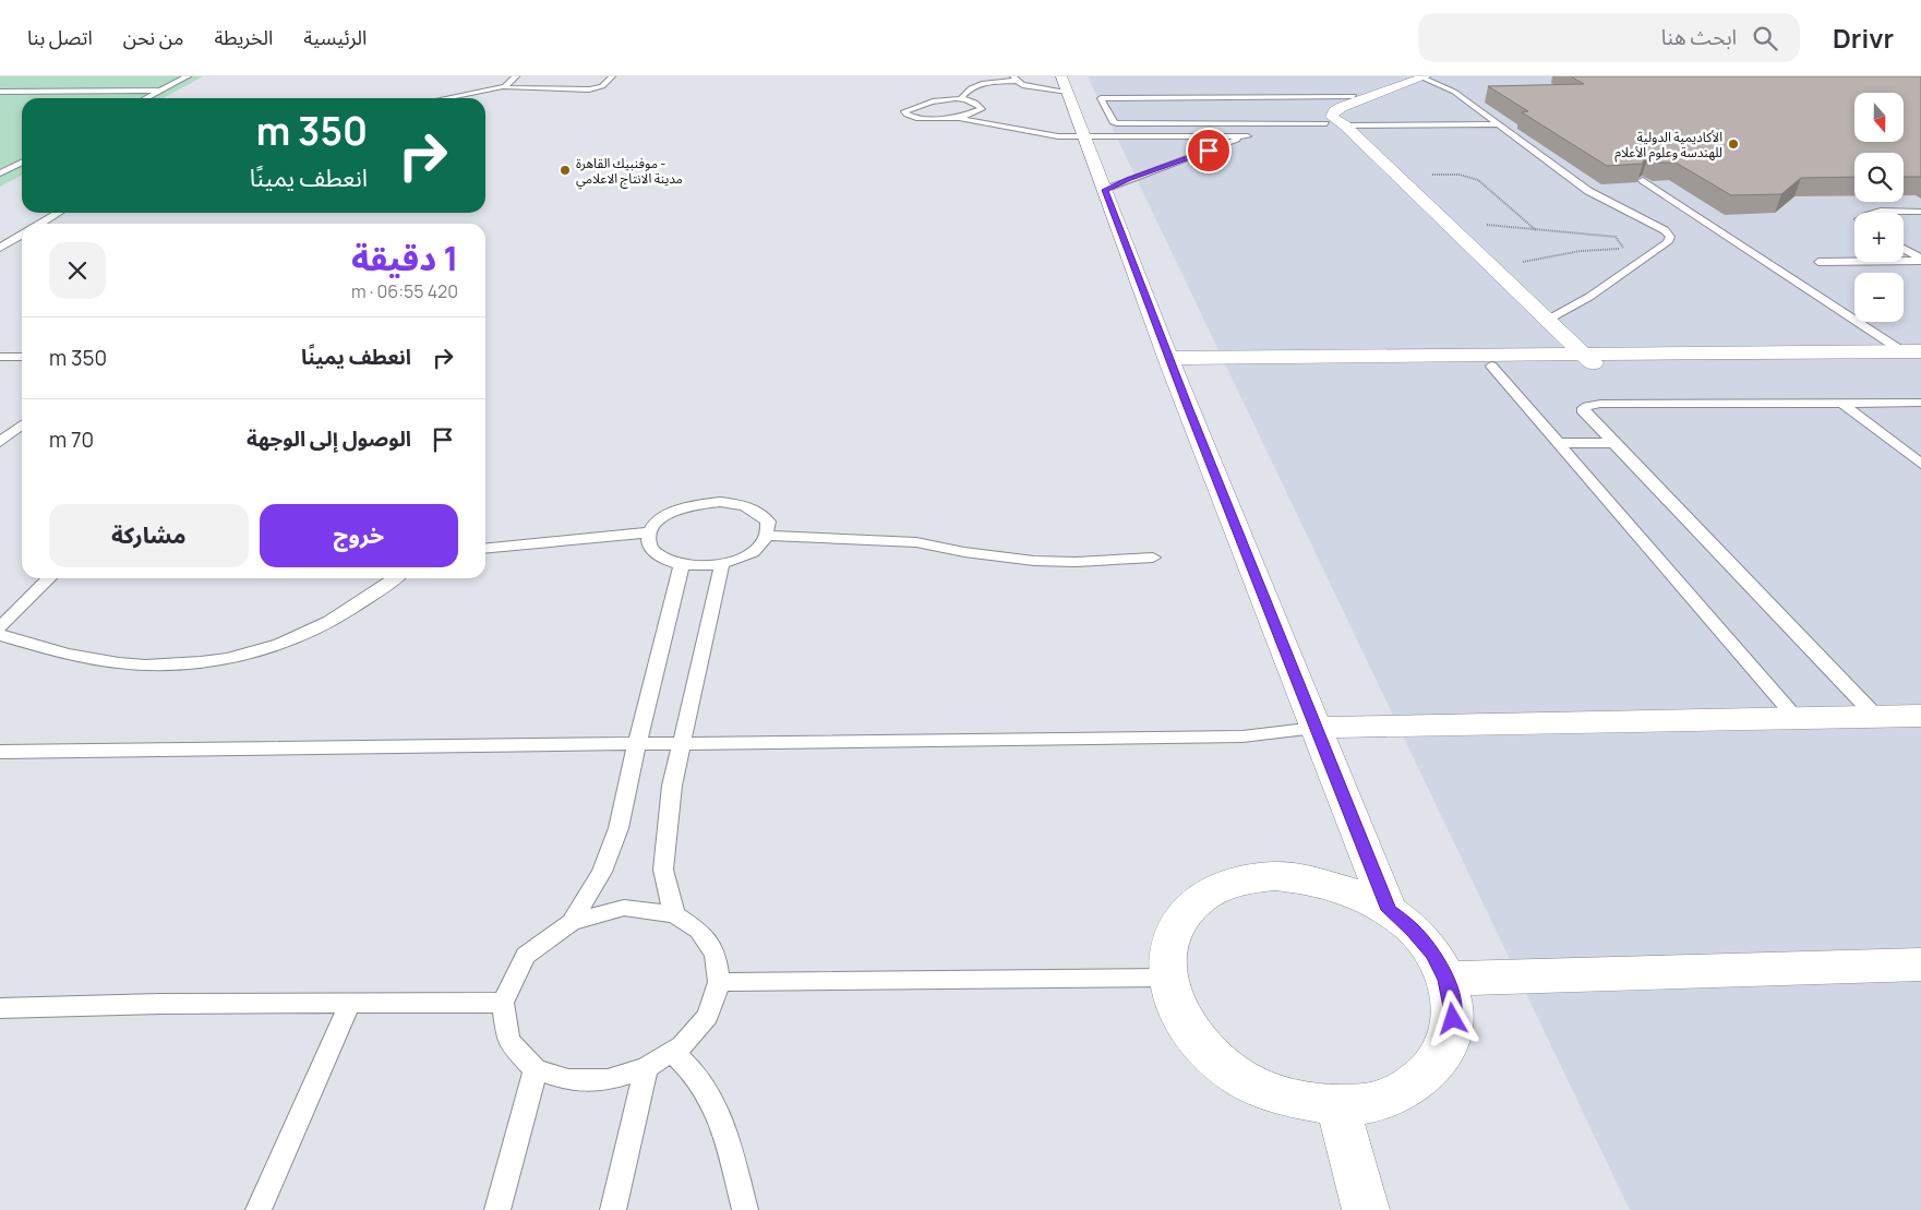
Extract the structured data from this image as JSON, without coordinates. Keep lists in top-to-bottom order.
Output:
{
  "places": ["الأكاديمية الدولية للهندسة وعلوم الأعلام", "موفنبيك القاهرة - مدينة الانتاج الاعلامي"],
  "north": "bottom",
  "page": {
    "header": "Drivr",
    "search": "ابحث هنا",
    "nav": [
      "الرئيسية",
      "الخريطة",
      "من نحن",
      "اتصل بنا"
    ],
    "map_buttons": ["+", "−"],
    "turn": ["350 m", "انعطف يمينًا"],
    "heading": ["1 دقيقة", "420 m · 06:55"],
    "list": [
      {
        "name": "انعطف يمينًا",
        "value": "350 m"
      },
      {
        "name": "الوصول إلى الوجهة",
        "value": "70 m"
      }
    ],
    "buttons": ["خروج", "مشاركة"]
  }
}
